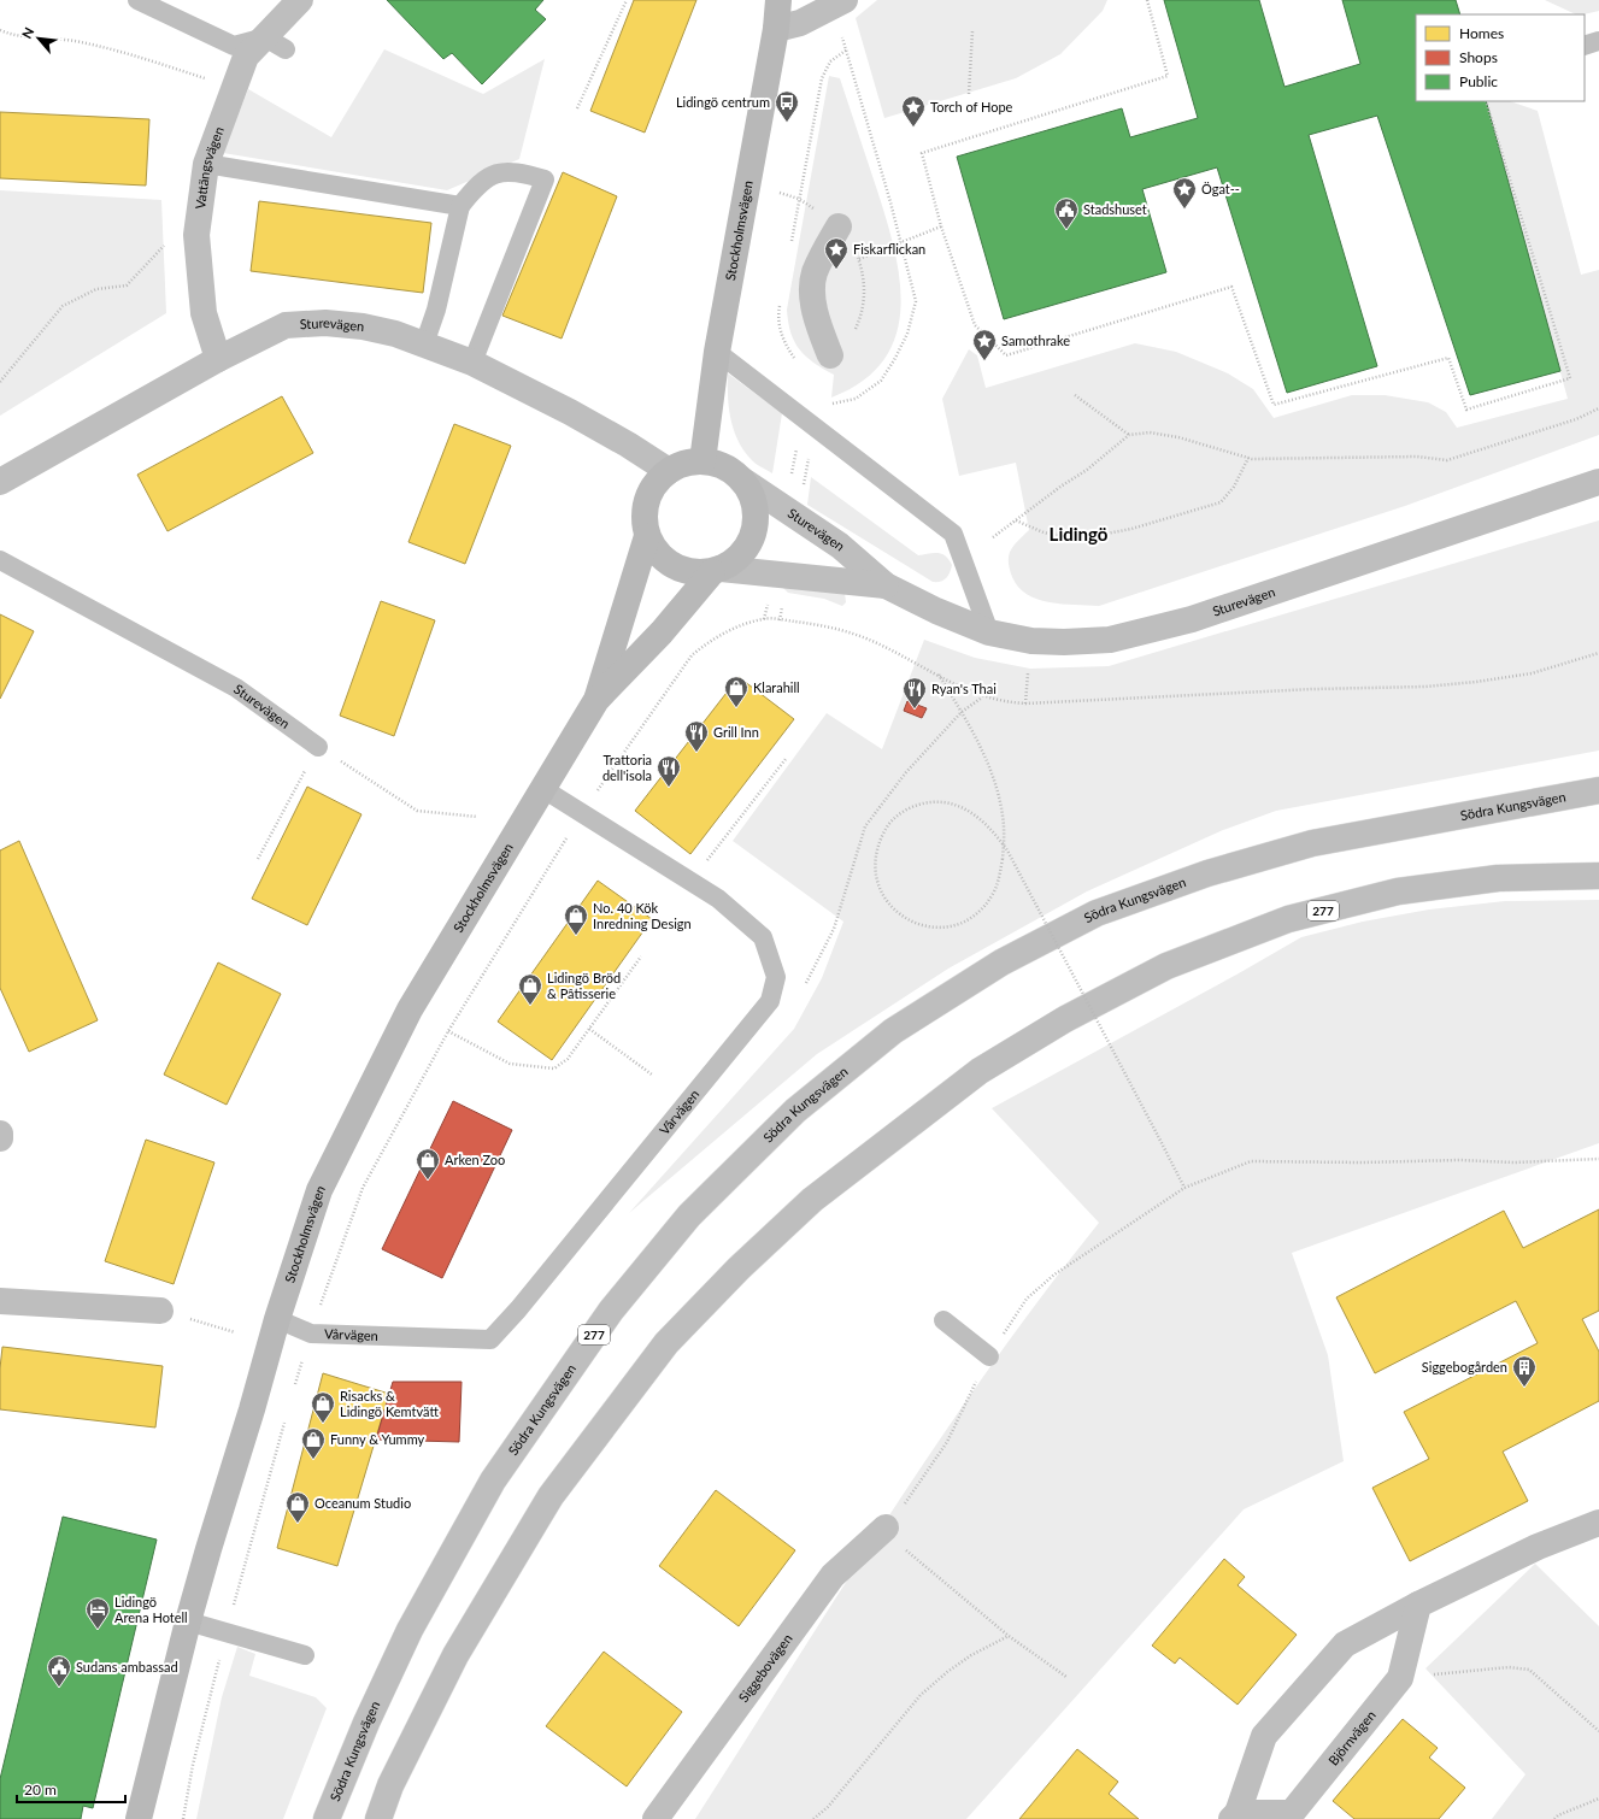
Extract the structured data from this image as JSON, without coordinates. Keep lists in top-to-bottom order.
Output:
{
  "streets": {
    "street": [
      "Vattängsvägen",
      "Stockholmsvägen",
      "Sturevägen",
      "Södra Kungsvägen",
      "277",
      "Siggebovägen",
      "Björnvägen"
    ],
    "lane": ["Vårvägen"]
  },
  "crossings": [
    ["Vattängsvägen", "Sturevägen"],
    ["Stockholmsvägen", "Sturevägen"],
    ["Stockholmsvägen", "Vårvägen"]
  ],
  "districts": ["Lidingö"],
  "places": {
    "bus stop": ["Lidingö centrum"],
    "place": [
      "Torch of Hope",
      "Ögat--",
      "Fiskarflickan",
      "Samothrake"
    ],
    "public building": ["Stadshuset", "Sudans ambassad"],
    "shop": [
      "Klarahill",
      "No. 40 Kök Inredning Design",
      "Lidingö Bröd & Pâtisserie",
      "Arken Zoo",
      "Risacks & Lidingö Kemtvätt",
      "Funny & Yummy",
      "Oceanum Studio"
    ],
    "restaurant": ["Ryan's Thai", "Grill Inn", "Trattoria dell'isola"],
    "building": ["Siggebogården"],
    "hotel": ["Lidingö Arena Hotell"]
  },
  "legend": ["Homes", "Shops", "Public"],
  "scale_bar": "20 m",
  "north": "top left"
}
